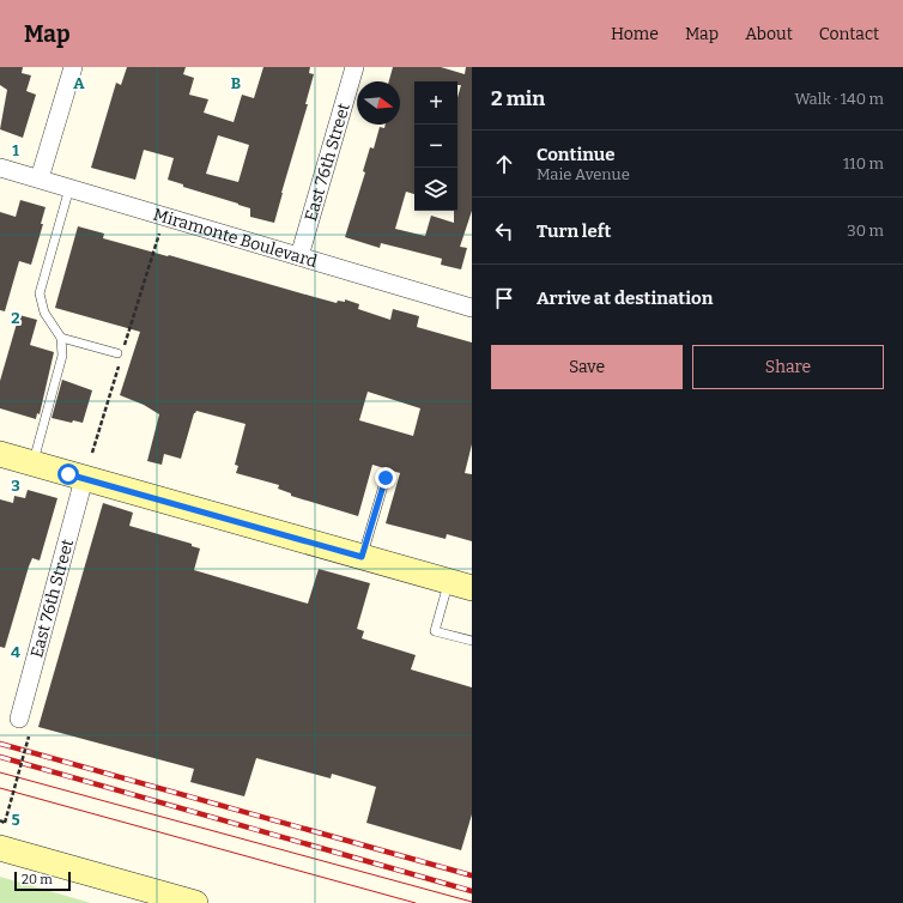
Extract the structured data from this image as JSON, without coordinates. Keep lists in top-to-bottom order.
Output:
{
  "streets": {
    "street": ["East 76th Street", "Miramonte Boulevard"]
  },
  "crossings": [
    ["East 76th Street", "Miramonte Boulevard"]
  ],
  "scale_bar": "20 m",
  "north": "right",
  "page": {
    "header": "Map",
    "nav": [
      "Home",
      "Map",
      "About",
      "Contact"
    ],
    "heading": ["2 min", "Walk · 140 m"],
    "map_buttons": ["+", "−"],
    "list": [
      ["Continue", "Maie Avenue", "110 m"],
      ["Turn left", "30 m"],
      "Arrive at destination"
    ],
    "buttons": ["Save", "Share"],
    "scale": "20 m"
  },
  "grid": {
    "columns": ["A", "B"],
    "rows": [
      "1",
      "2",
      "3",
      "4",
      "5"
    ]
  }
}
